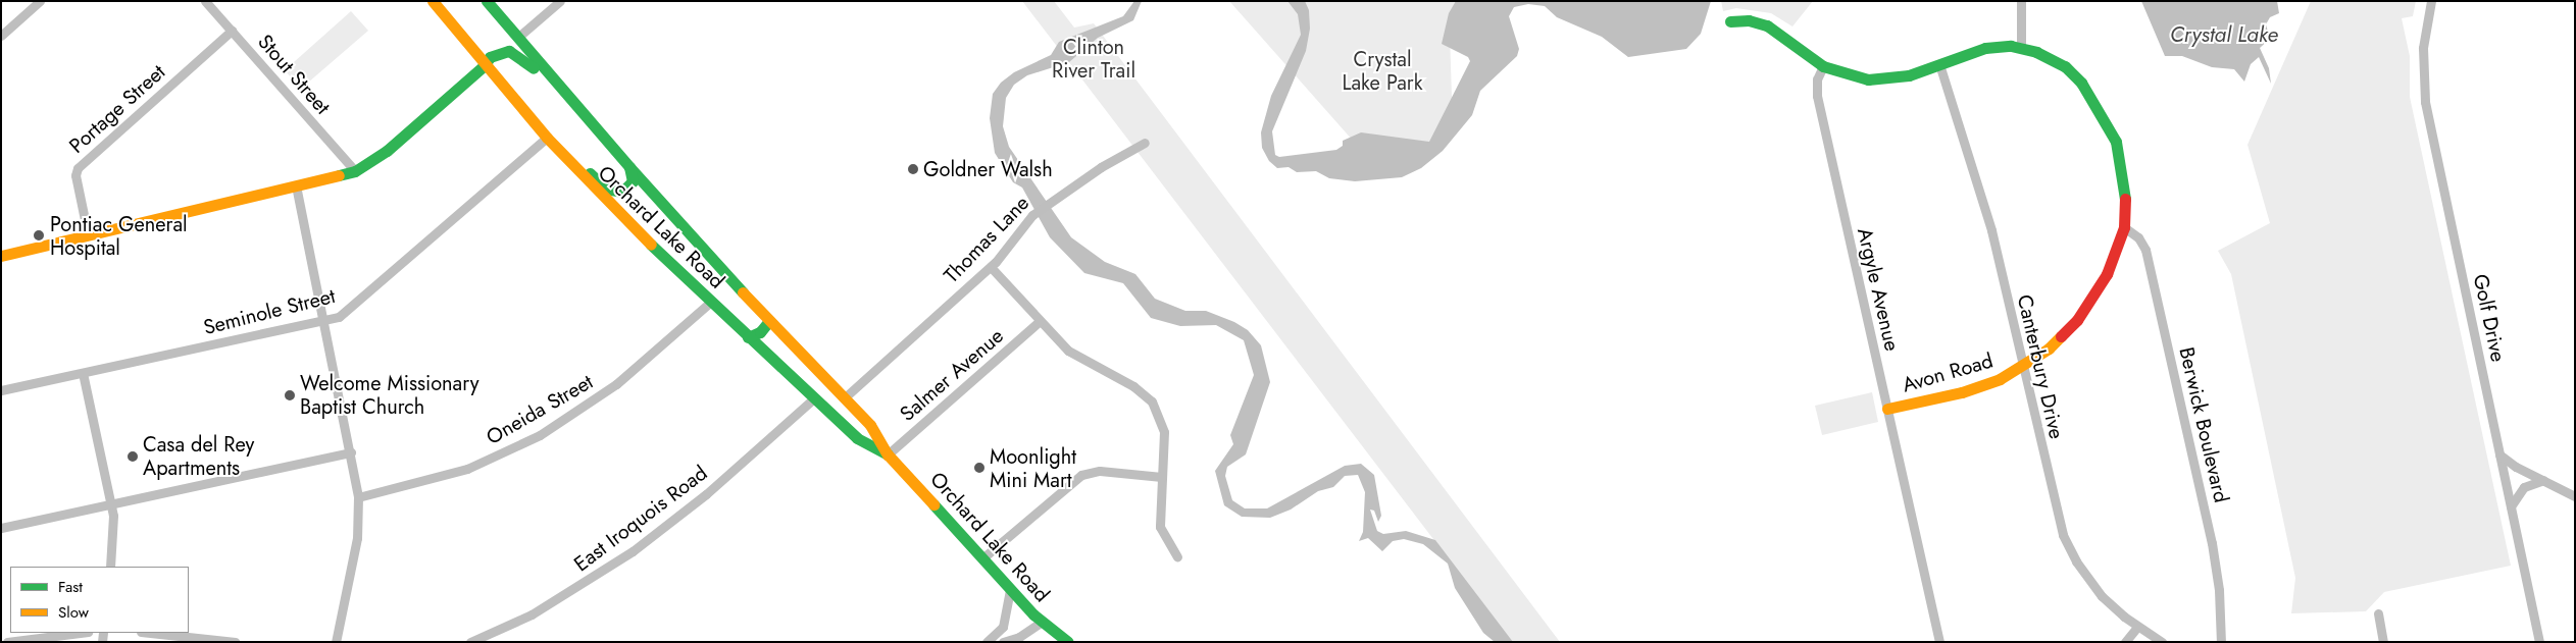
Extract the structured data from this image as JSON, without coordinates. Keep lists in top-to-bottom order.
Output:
{
  "streets": {
    "main road": ["Orchard Lake Road", "Avon Road"],
    "street": [
      "Stout Street",
      "Portage Street",
      "Thomas Lane",
      "Argyle Avenue",
      "Seminole Street",
      "Golf Drive",
      "Canterbury Drive",
      "Salmer Avenue",
      "Oneida Street",
      "Berwick Boulevard",
      "East Iroquois Road"
    ]
  },
  "crossings": [
    ["Stout Street", "Portage Street"],
    ["Orchard Lake Road", "Thomas Lane"],
    ["Orchard Lake Road", "Seminole Street"],
    ["Orchard Lake Road", "Salmer Avenue"],
    ["Orchard Lake Road", "Oneida Street"],
    ["Orchard Lake Road", "East Iroquois Road"],
    ["Argyle Avenue", "Avon Road"],
    ["Canterbury Drive", "Avon Road"],
    ["Avon Road", "Berwick Boulevard"]
  ],
  "water": ["Crystal Lake"],
  "parks": ["Clinton River Trail", "Crystal Lake Park"],
  "places": [
    "Goldner Walsh",
    "Pontiac General Hospital",
    "Welcome Missionary Baptist Church",
    "Casa del Rey Apartments",
    "Moonlight Mini Mart"
  ],
  "legend": ["Fast", "Slow"]
}
